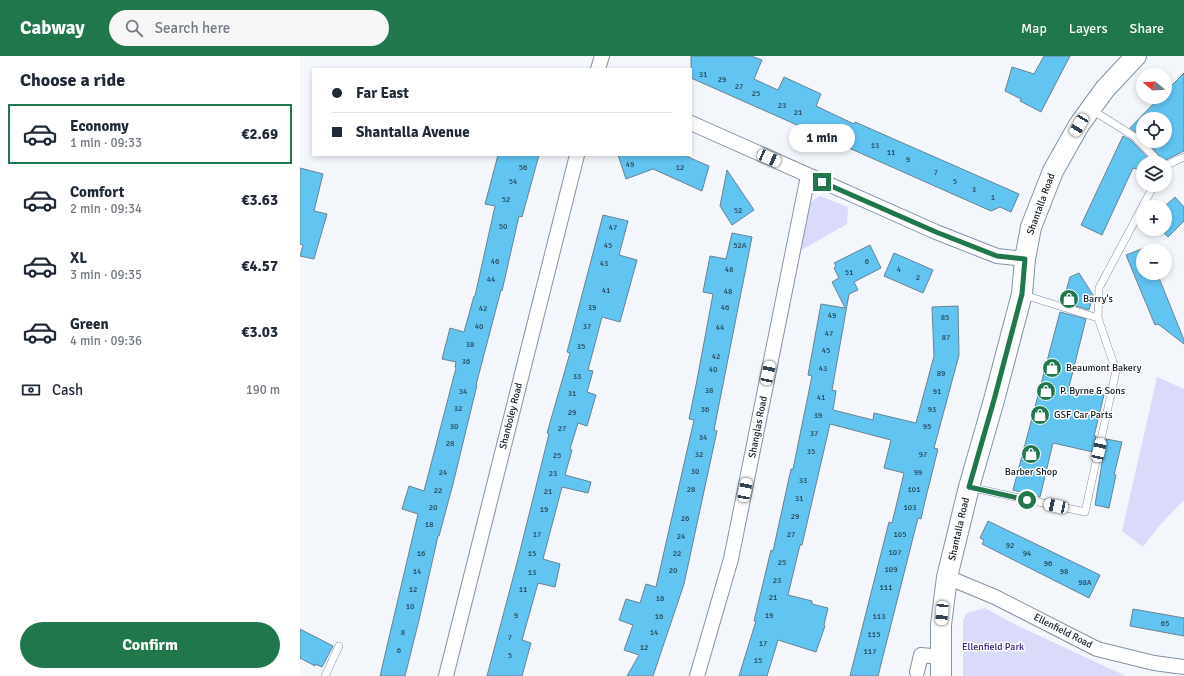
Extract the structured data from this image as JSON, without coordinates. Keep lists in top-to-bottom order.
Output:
{
  "streets": {
    "street": [
      "Shantalla Road",
      "Shanboley Road",
      "Shanglas Road",
      "Ellenfield Road"
    ]
  },
  "crossings": [
    ["Shantalla Road", "Ellenfield Road"]
  ],
  "parks": ["Ellenfield Park"],
  "places": {
    "shop": [
      "Barry's",
      "Beaumont Bakery",
      "P. Byrne & Sons",
      "GSF Car Parts",
      "Barber Shop"
    ]
  },
  "house_numbers": [
    "31",
    "29",
    "27",
    "25",
    "23",
    "21",
    "13",
    "11",
    "9",
    "49",
    "56",
    "12",
    "7",
    "54",
    "5",
    "3",
    "1",
    "52",
    "52",
    "50",
    "47",
    "45",
    "52A",
    "46",
    "6",
    "43",
    "48",
    "4",
    "51",
    "2",
    "44",
    "41",
    "48",
    "39",
    "46",
    "42",
    "49",
    "85",
    "40",
    "37",
    "44",
    "47",
    "87",
    "38",
    "35",
    "45",
    "42",
    "36",
    "43",
    "40",
    "89",
    "33",
    "38",
    "34",
    "91",
    "31",
    "41",
    "32",
    "36",
    "93",
    "29",
    "39",
    "30",
    "95",
    "27",
    "37",
    "34",
    "28",
    "35",
    "32",
    "97",
    "25",
    "30",
    "24",
    "99",
    "23",
    "33",
    "28",
    "101",
    "22",
    "21",
    "31",
    "20",
    "103",
    "19",
    "29",
    "26",
    "18",
    "17",
    "27",
    "105",
    "24",
    "92",
    "107",
    "16",
    "15",
    "22",
    "94",
    "25",
    "96",
    "109",
    "20",
    "14",
    "98",
    "13",
    "23",
    "98A",
    "111",
    "12",
    "11",
    "21",
    "18",
    "10",
    "9",
    "19",
    "16",
    "113",
    "65",
    "8",
    "14",
    "115",
    "7",
    "17",
    "12",
    "6",
    "117",
    "5",
    "15"
  ],
  "north": "left",
  "page": {
    "header": "Cabway",
    "search": "Search here",
    "nav": ["Map", "Layers", "Share"],
    "heading": "Choose a ride",
    "map_buttons": ["+", "−"],
    "banner": ["Far East", "Shantalla Avenue"],
    "list": [
      {
        "name": "Economy",
        "note": "1 min · 09:33",
        "value": "€2.69"
      },
      {
        "name": "Comfort",
        "note": "2 min · 09:34",
        "value": "€3.63"
      },
      {
        "name": "XL",
        "note": "3 min · 09:35",
        "value": "€4.57"
      },
      {
        "name": "Green",
        "note": "4 min · 09:36",
        "value": "€3.03"
      }
    ],
    "bubble": "1 min",
    "pay": ["Cash", "190 m"],
    "buttons": "Confirm"
  }
}
